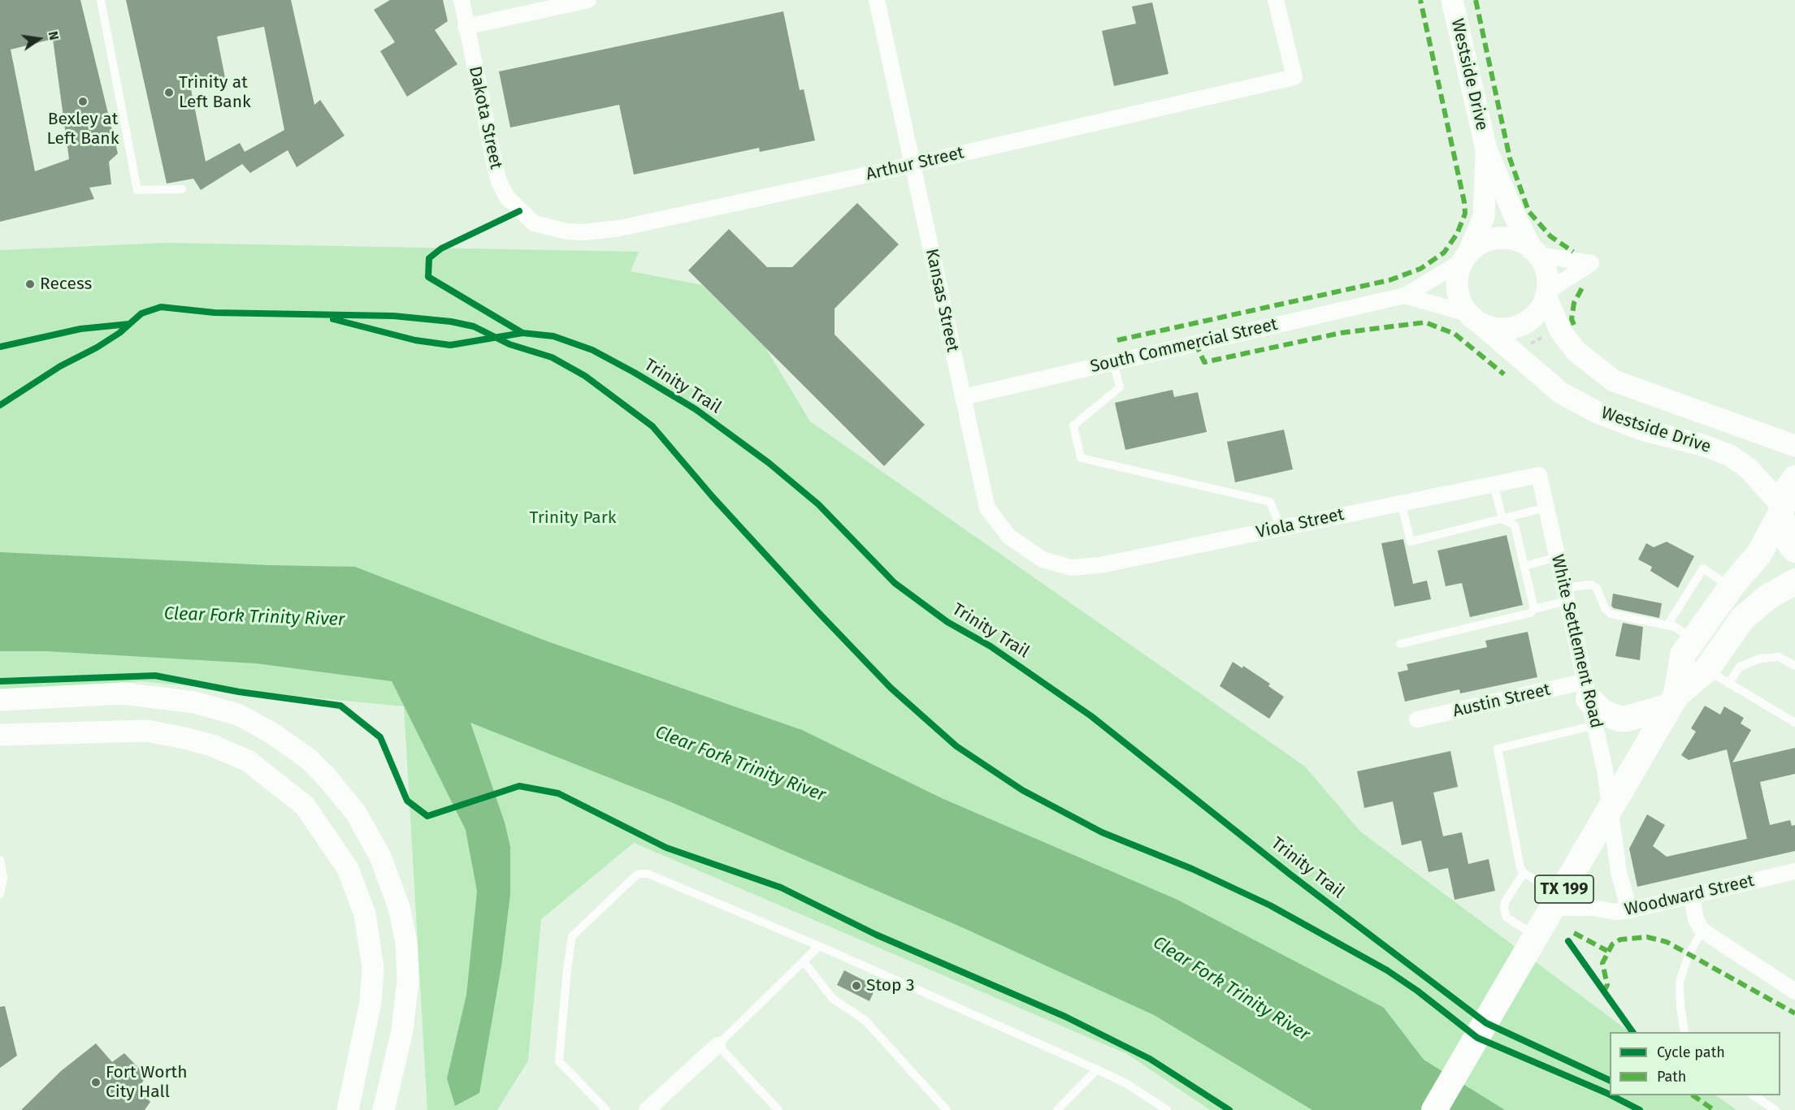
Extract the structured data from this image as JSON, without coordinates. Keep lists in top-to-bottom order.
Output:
{
  "streets": {
    "main road": ["Westside Drive", "TX 199"],
    "street": [
      "Dakota Street",
      "Arthur Street",
      "Kansas Street",
      "South Commercial Street",
      "Viola Street",
      "White Settlement Road",
      "Austin Street",
      "Woodward Street"
    ],
    "cycle path": ["Trinity Trail"]
  },
  "crossings": [
    ["Westside Drive", "South Commercial Street"],
    ["Westside Drive", "TX 199"],
    ["Dakota Street", "Arthur Street"],
    ["Arthur Street", "Kansas Street"],
    ["Kansas Street", "South Commercial Street"],
    ["Kansas Street", "Viola Street"],
    ["Viola Street", "White Settlement Road"],
    ["White Settlement Road", "Austin Street"],
    ["White Settlement Road", "TX 199"],
    ["White Settlement Road", "Woodward Street"],
    ["TX 199", "Woodward Street"]
  ],
  "water": ["Clear Fork Trinity River"],
  "parks": ["Trinity Park"],
  "places": [
    "Trinity at Left Bank",
    "Bexley at Left Bank",
    "Recess",
    "Stop 3",
    "Fort Worth City Hall"
  ],
  "legend": ["Cycle path", "Path"],
  "north": "right"
}
